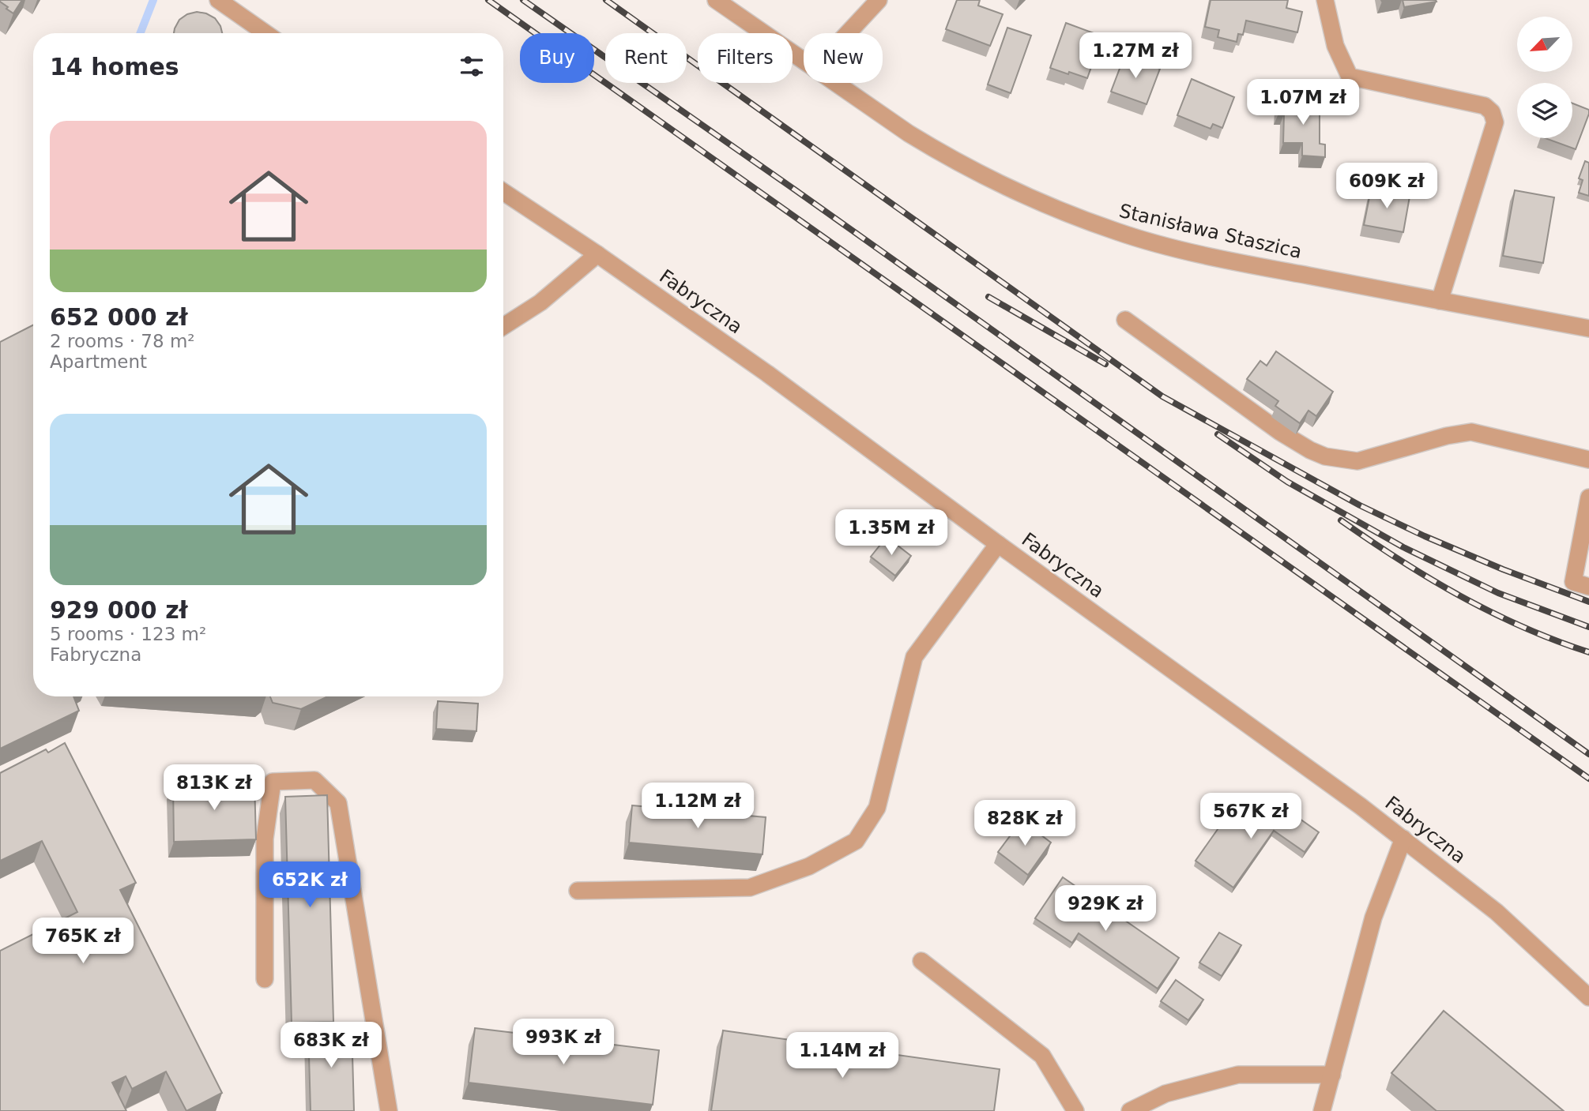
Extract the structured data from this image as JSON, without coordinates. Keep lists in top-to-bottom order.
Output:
{
  "streets": {
    "street": ["Stanisława Staszica", "Fabryczna"]
  },
  "north": "bottom left",
  "page": {
    "price": [
      "1.27M zł",
      "1.07M zł",
      "609K zł",
      "1.35M zł",
      "813K zł",
      "1.12M zł",
      "567K zł",
      "828K zł",
      "652K zł",
      "929K zł",
      "765K zł",
      "993K zł",
      "683K zł",
      "1.14M zł"
    ],
    "chip": [
      "Buy",
      "Rent",
      "Filters",
      "New"
    ],
    "heading": "14 homes",
    "list": [
      {
        "name": "652 000 zł",
        "note": "2 rooms · 78 m² · Apartment"
      },
      {
        "name": "929 000 zł",
        "note": "5 rooms · 123 m² · Fabryczna"
      }
    ]
  }
}
